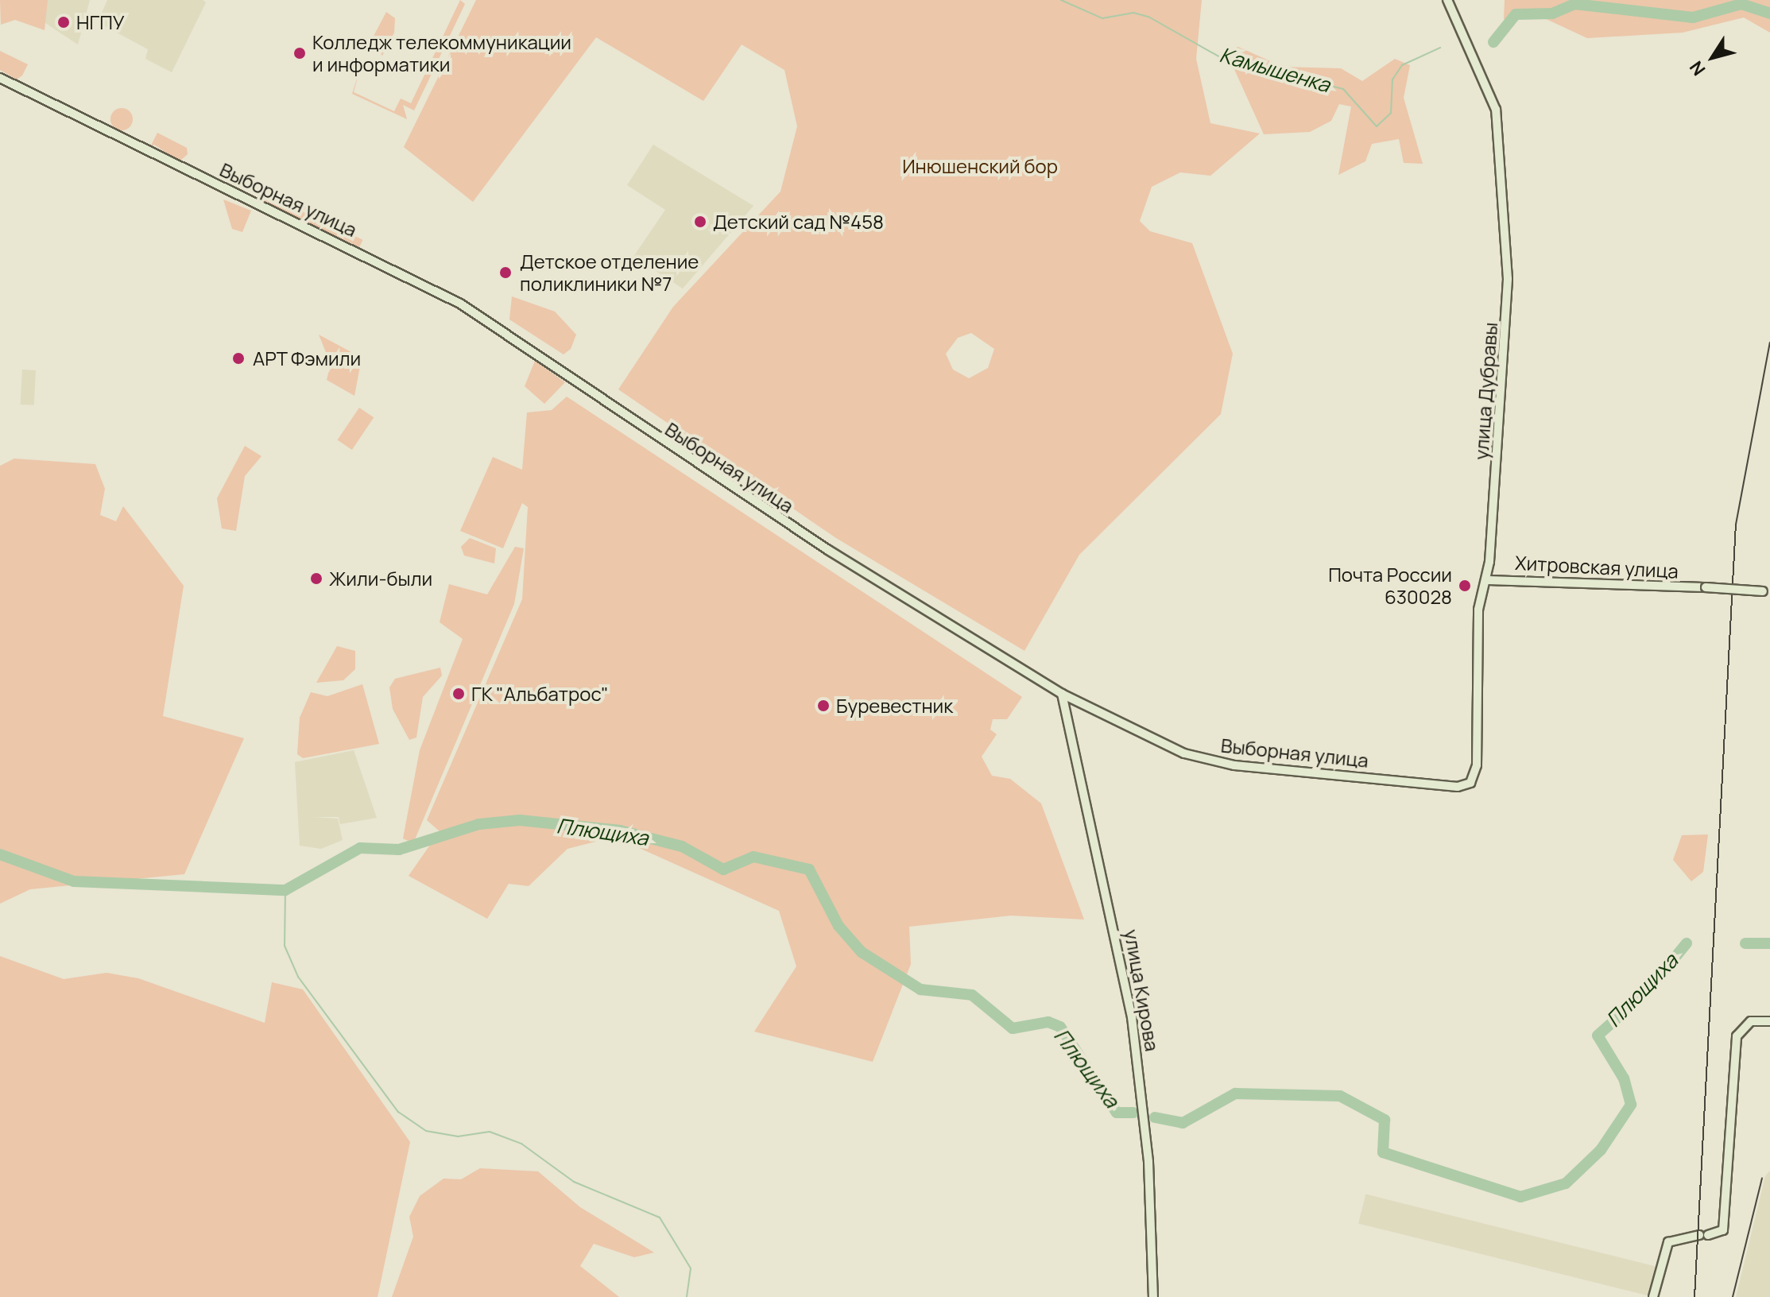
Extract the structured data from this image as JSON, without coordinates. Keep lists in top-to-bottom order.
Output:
{
  "streets": {
    "main road": [
      "Выборная улица",
      "улица Дубравы",
      "Хитровская улица",
      "улица Кирова"
    ]
  },
  "crossings": [
    ["Выборная улица", "улица Дубравы"],
    ["Выборная улица", "улица Кирова"],
    ["улица Дубравы", "Хитровская улица"]
  ],
  "water": ["Камышенка", "Плющиха"],
  "parks": ["Инюшенский бор"],
  "places": [
    "НГПУ",
    "Колледж телекоммуникации и информатики",
    "Детский сад №458",
    "Детское отделение поликлиники №7",
    "АРТ Фэмили",
    "Жили-были",
    "Почта России 630028",
    "ГК \"Альбатрос\"",
    "Буревестник"
  ],
  "north": "bottom left"
}
